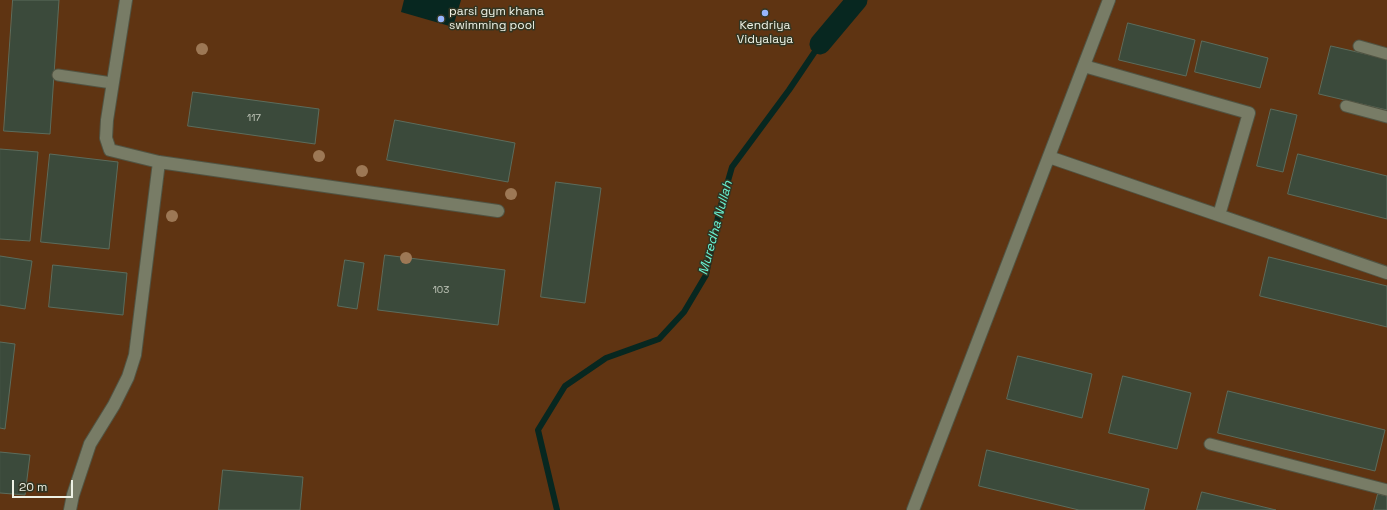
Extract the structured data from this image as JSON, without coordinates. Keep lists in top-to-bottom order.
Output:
{
  "water": ["Muredha Nullah"],
  "places": ["Kendriya Vidyalaya", "parsi gym khana swimming pool"],
  "house_numbers": ["117", "103"],
  "scale_bar": "20 m"
}
